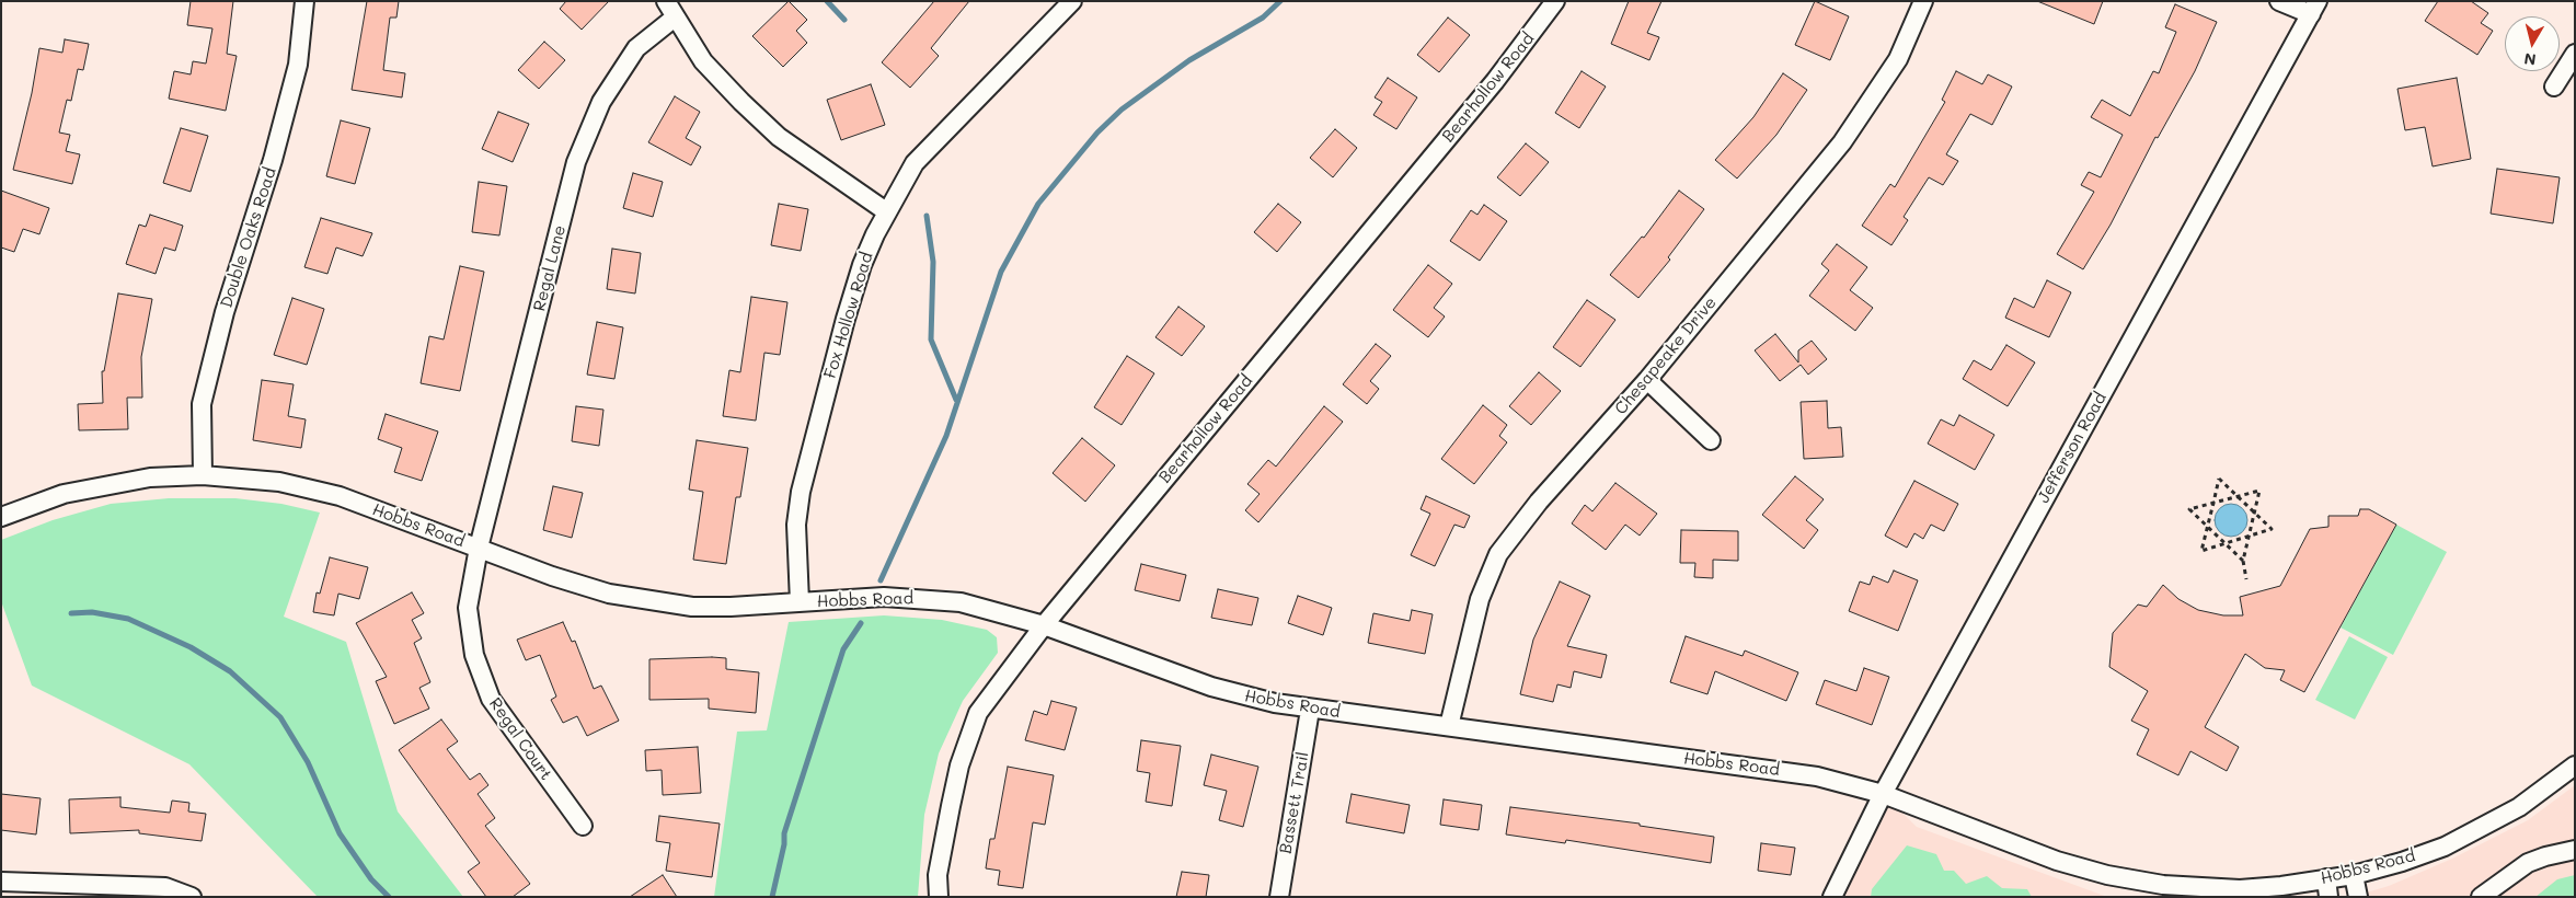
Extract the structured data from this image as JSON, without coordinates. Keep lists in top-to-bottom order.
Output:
{
  "streets": {
    "street": [
      "Bearhollow Road",
      "Double Oaks Road",
      "Regal Lane",
      "Fox Hollow Road",
      "Chesapeake Drive",
      "Jefferson Road",
      "Hobbs Road",
      "Regal Court",
      "Bassett Trail"
    ]
  },
  "crossings": [
    ["Bearhollow Road", "Hobbs Road"],
    ["Double Oaks Road", "Hobbs Road"],
    ["Regal Lane", "Hobbs Road"],
    ["Regal Lane", "Regal Court"],
    ["Fox Hollow Road", "Hobbs Road"],
    ["Chesapeake Drive", "Hobbs Road"],
    ["Jefferson Road", "Hobbs Road"],
    ["Hobbs Road", "Regal Court"],
    ["Hobbs Road", "Bassett Trail"]
  ],
  "north": "bottom"
}
